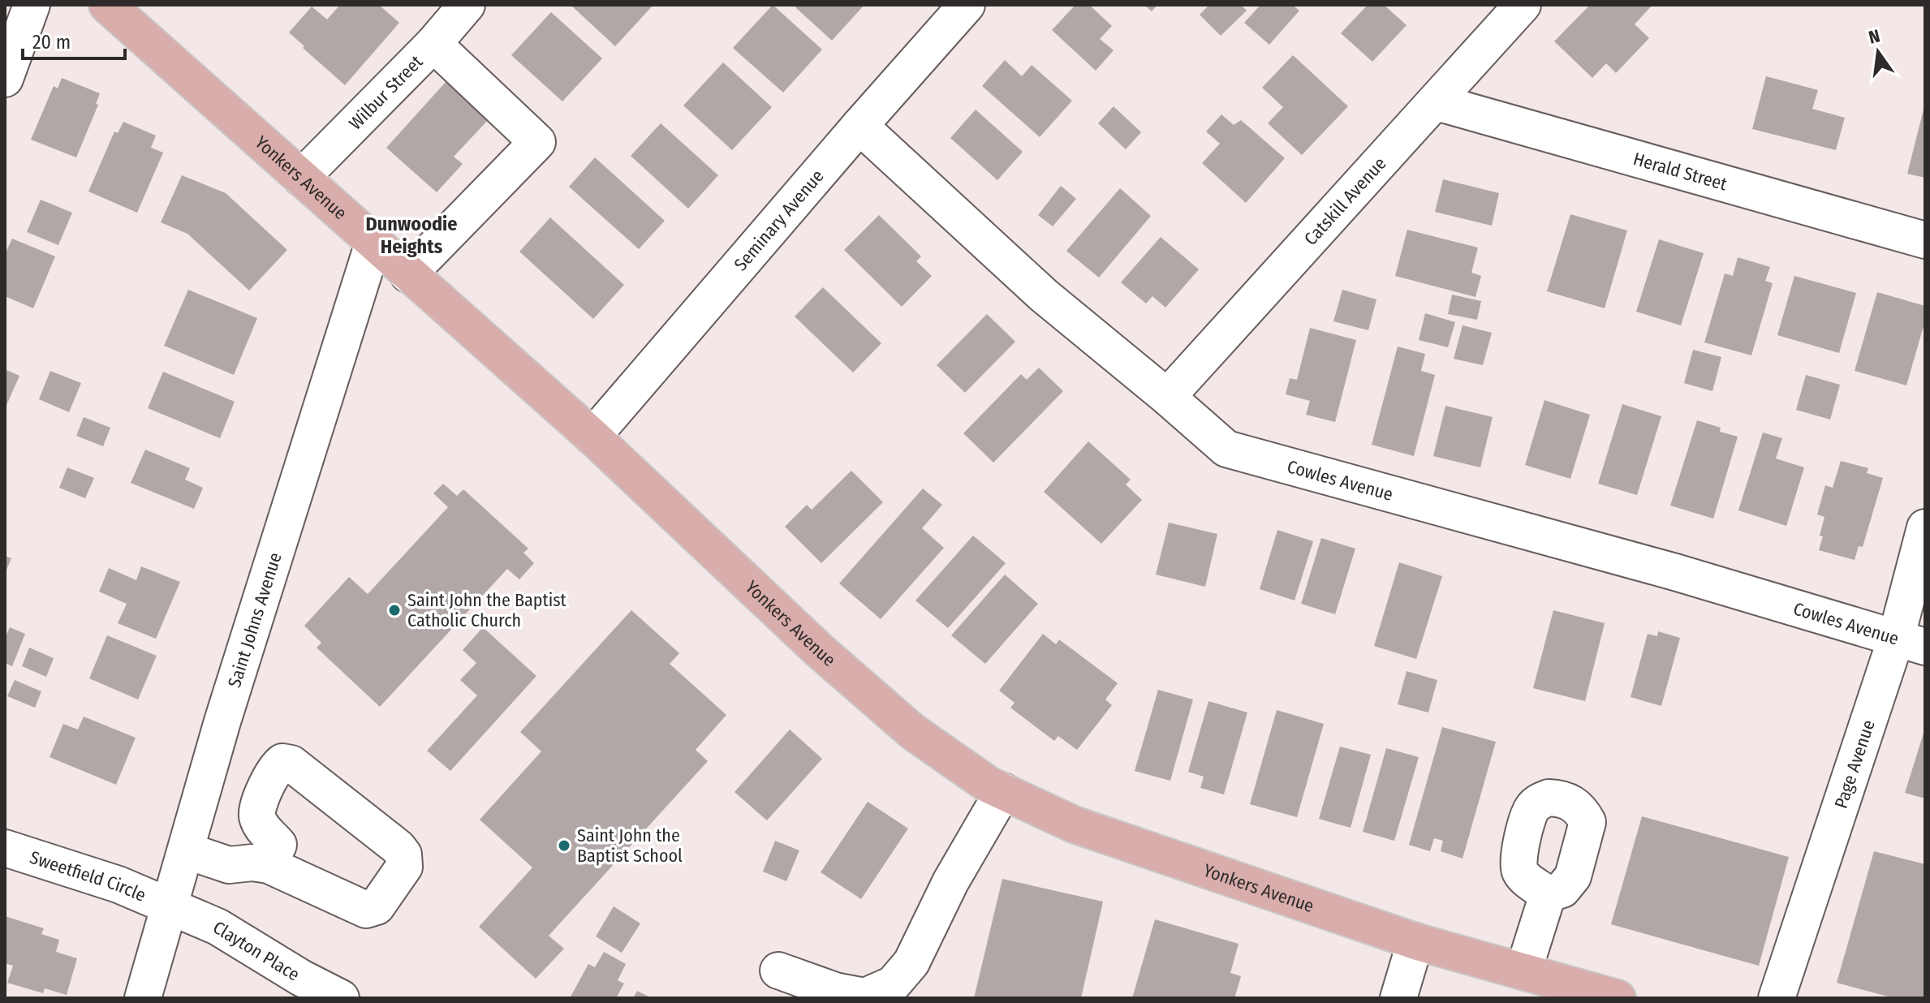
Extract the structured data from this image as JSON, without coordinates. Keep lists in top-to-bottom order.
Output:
{
  "streets": {
    "main road": ["Yonkers Avenue"],
    "street": [
      "Wilbur Street",
      "Herald Street",
      "Catskill Avenue",
      "Seminary Avenue",
      "Cowles Avenue",
      "Saint Johns Avenue",
      "Page Avenue",
      "Sweetfield Circle",
      "Clayton Place"
    ]
  },
  "crossings": [
    ["Wilbur Street", "Yonkers Avenue"],
    ["Herald Street", "Catskill Avenue"],
    ["Yonkers Avenue", "Seminary Avenue"],
    ["Yonkers Avenue", "Saint Johns Avenue"],
    ["Catskill Avenue", "Cowles Avenue"],
    ["Seminary Avenue", "Cowles Avenue"],
    ["Cowles Avenue", "Page Avenue"],
    ["Saint Johns Avenue", "Sweetfield Circle"],
    ["Saint Johns Avenue", "Clayton Place"],
    ["Sweetfield Circle", "Clayton Place"]
  ],
  "districts": ["Dunwoodie Heights"],
  "places": ["Saint John the Baptist Catholic Church", "Saint John the Baptist School"],
  "scale_bar": "20 m",
  "north": "top"
}
